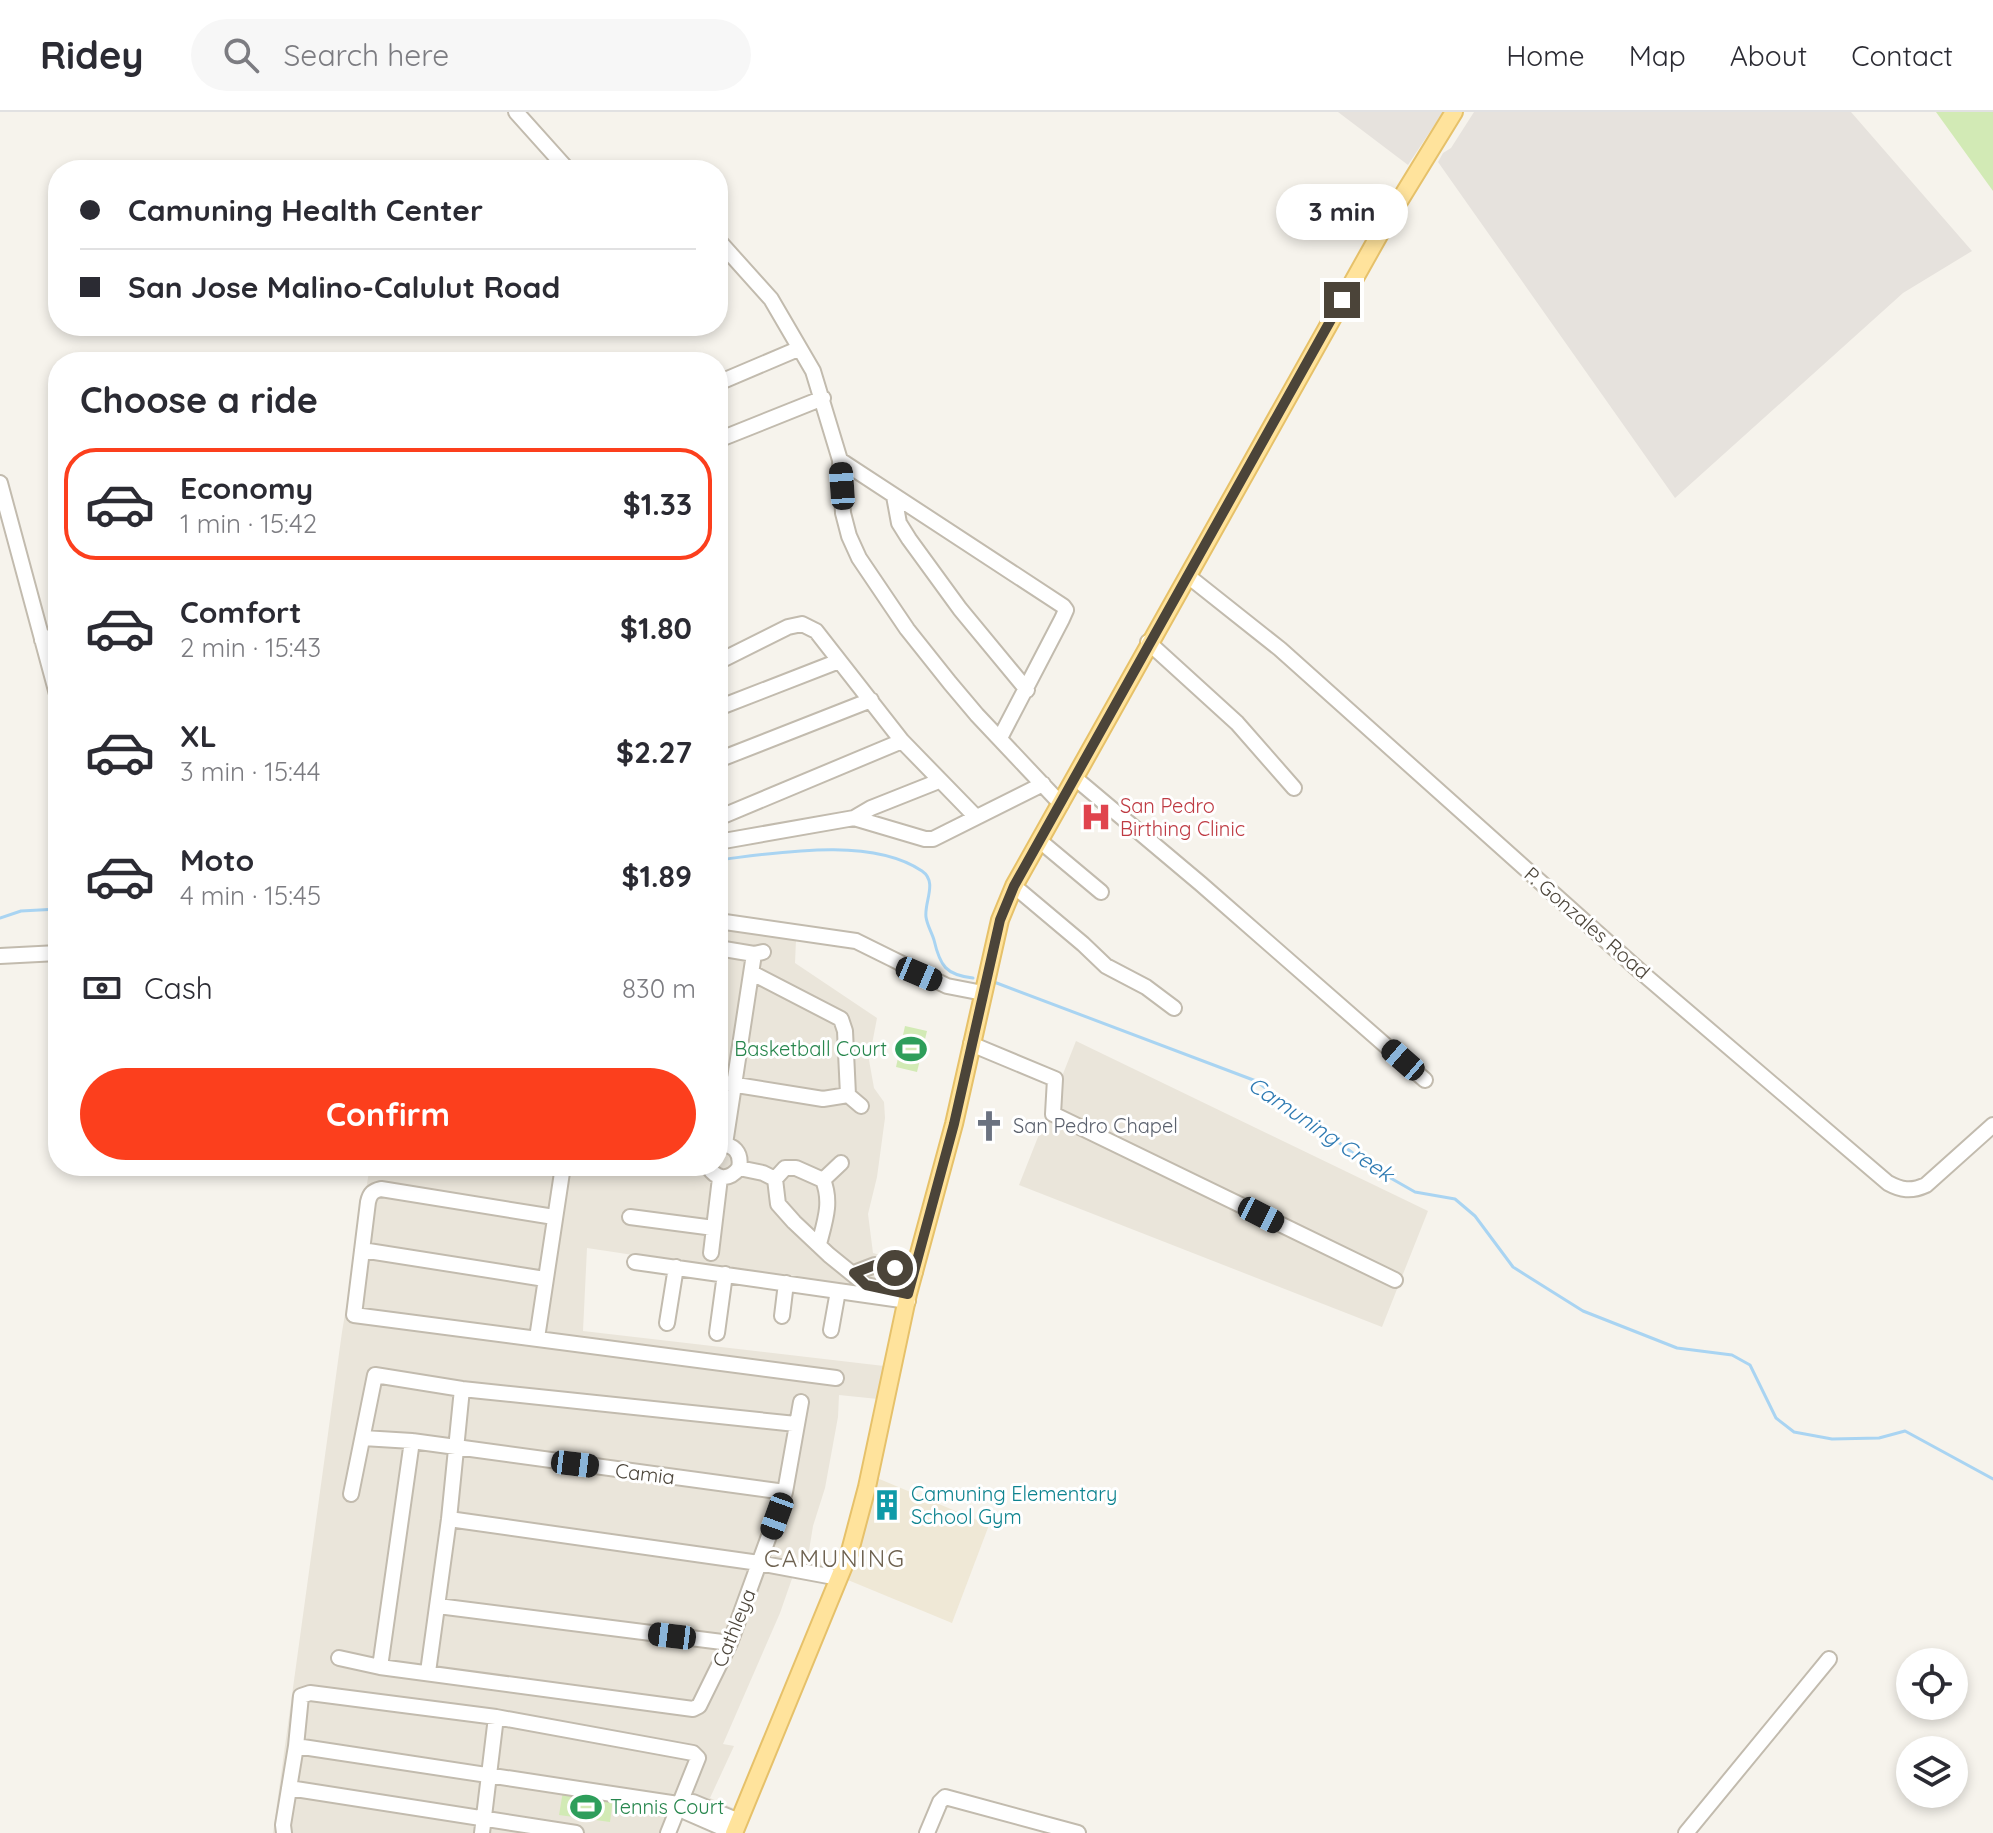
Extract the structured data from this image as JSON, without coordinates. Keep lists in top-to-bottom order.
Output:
{
  "streets": {
    "street": ["P. Gonzales Road", "Camia", "Cathleya"]
  },
  "crossings": [
    ["Camia", "Cathleya"]
  ],
  "districts": ["CAMUNING"],
  "water": ["Camuning Creek"],
  "places": {
    "hospital": ["San Pedro Birthing Clinic"],
    "sports": ["Basketball Court", "Tennis Court"],
    "church": ["San Pedro Chapel"],
    "building": ["Camuning Elementary School Gym"]
  },
  "page": {
    "header": "Ridey",
    "search": "Search here",
    "nav": [
      "Home",
      "Map",
      "About",
      "Contact"
    ],
    "banner": ["Camuning Health Center", "San Jose Malino-Calulut Road"],
    "bubble": "3 min",
    "heading": "Choose a ride",
    "list": [
      {
        "name": "Economy",
        "note": "1 min · 15:42",
        "value": "$1.33"
      },
      {
        "name": "Comfort",
        "note": "2 min · 15:43",
        "value": "$1.80"
      },
      {
        "name": "XL",
        "note": "3 min · 15:44",
        "value": "$2.27"
      },
      {
        "name": "Moto",
        "note": "4 min · 15:45",
        "value": "$1.89"
      }
    ],
    "pay": ["Cash", "830 m"],
    "buttons": "Confirm"
  }
}
